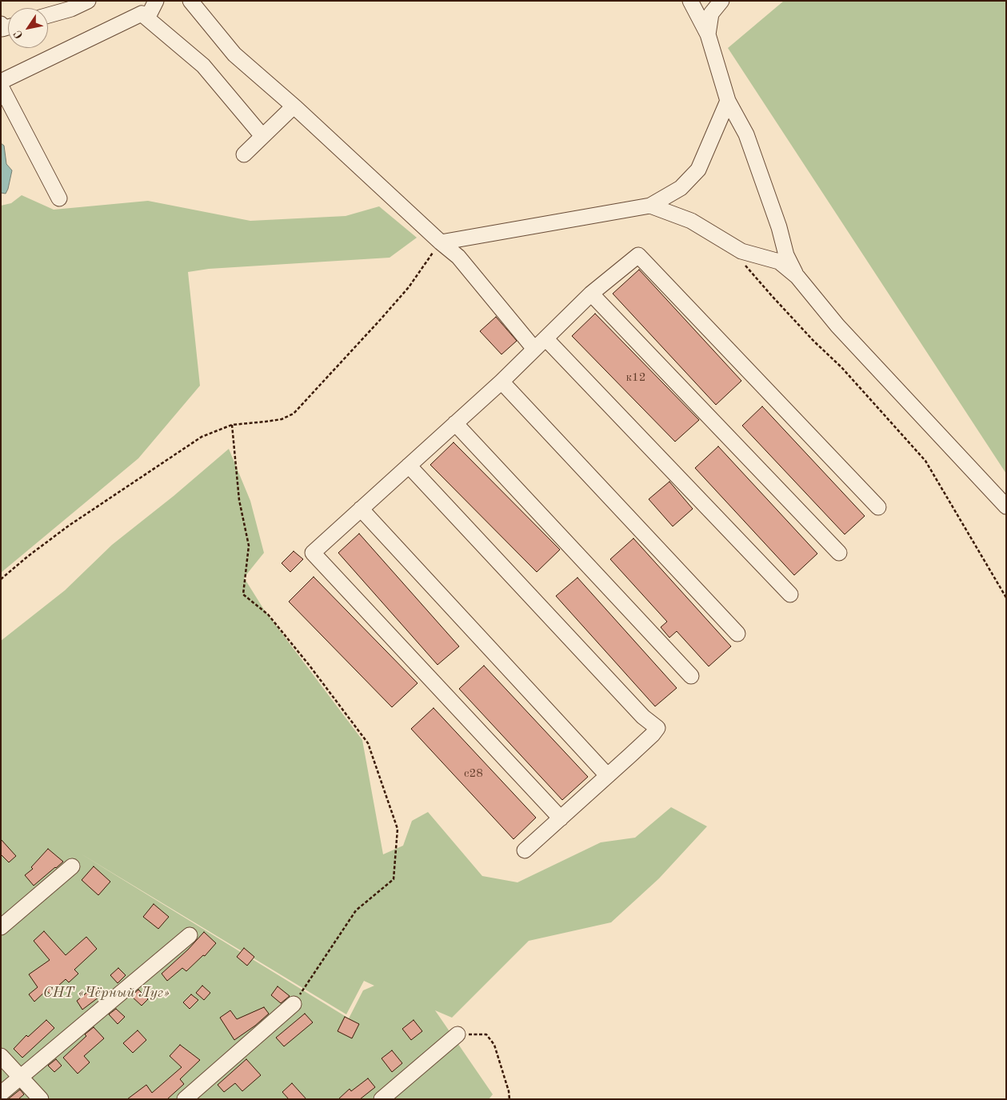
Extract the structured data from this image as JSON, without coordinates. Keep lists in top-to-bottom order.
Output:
{
  "parks": ["СНТ «Чёрный Луг»"],
  "house_numbers": ["к12", "с28"],
  "north": "bottom left"
}
